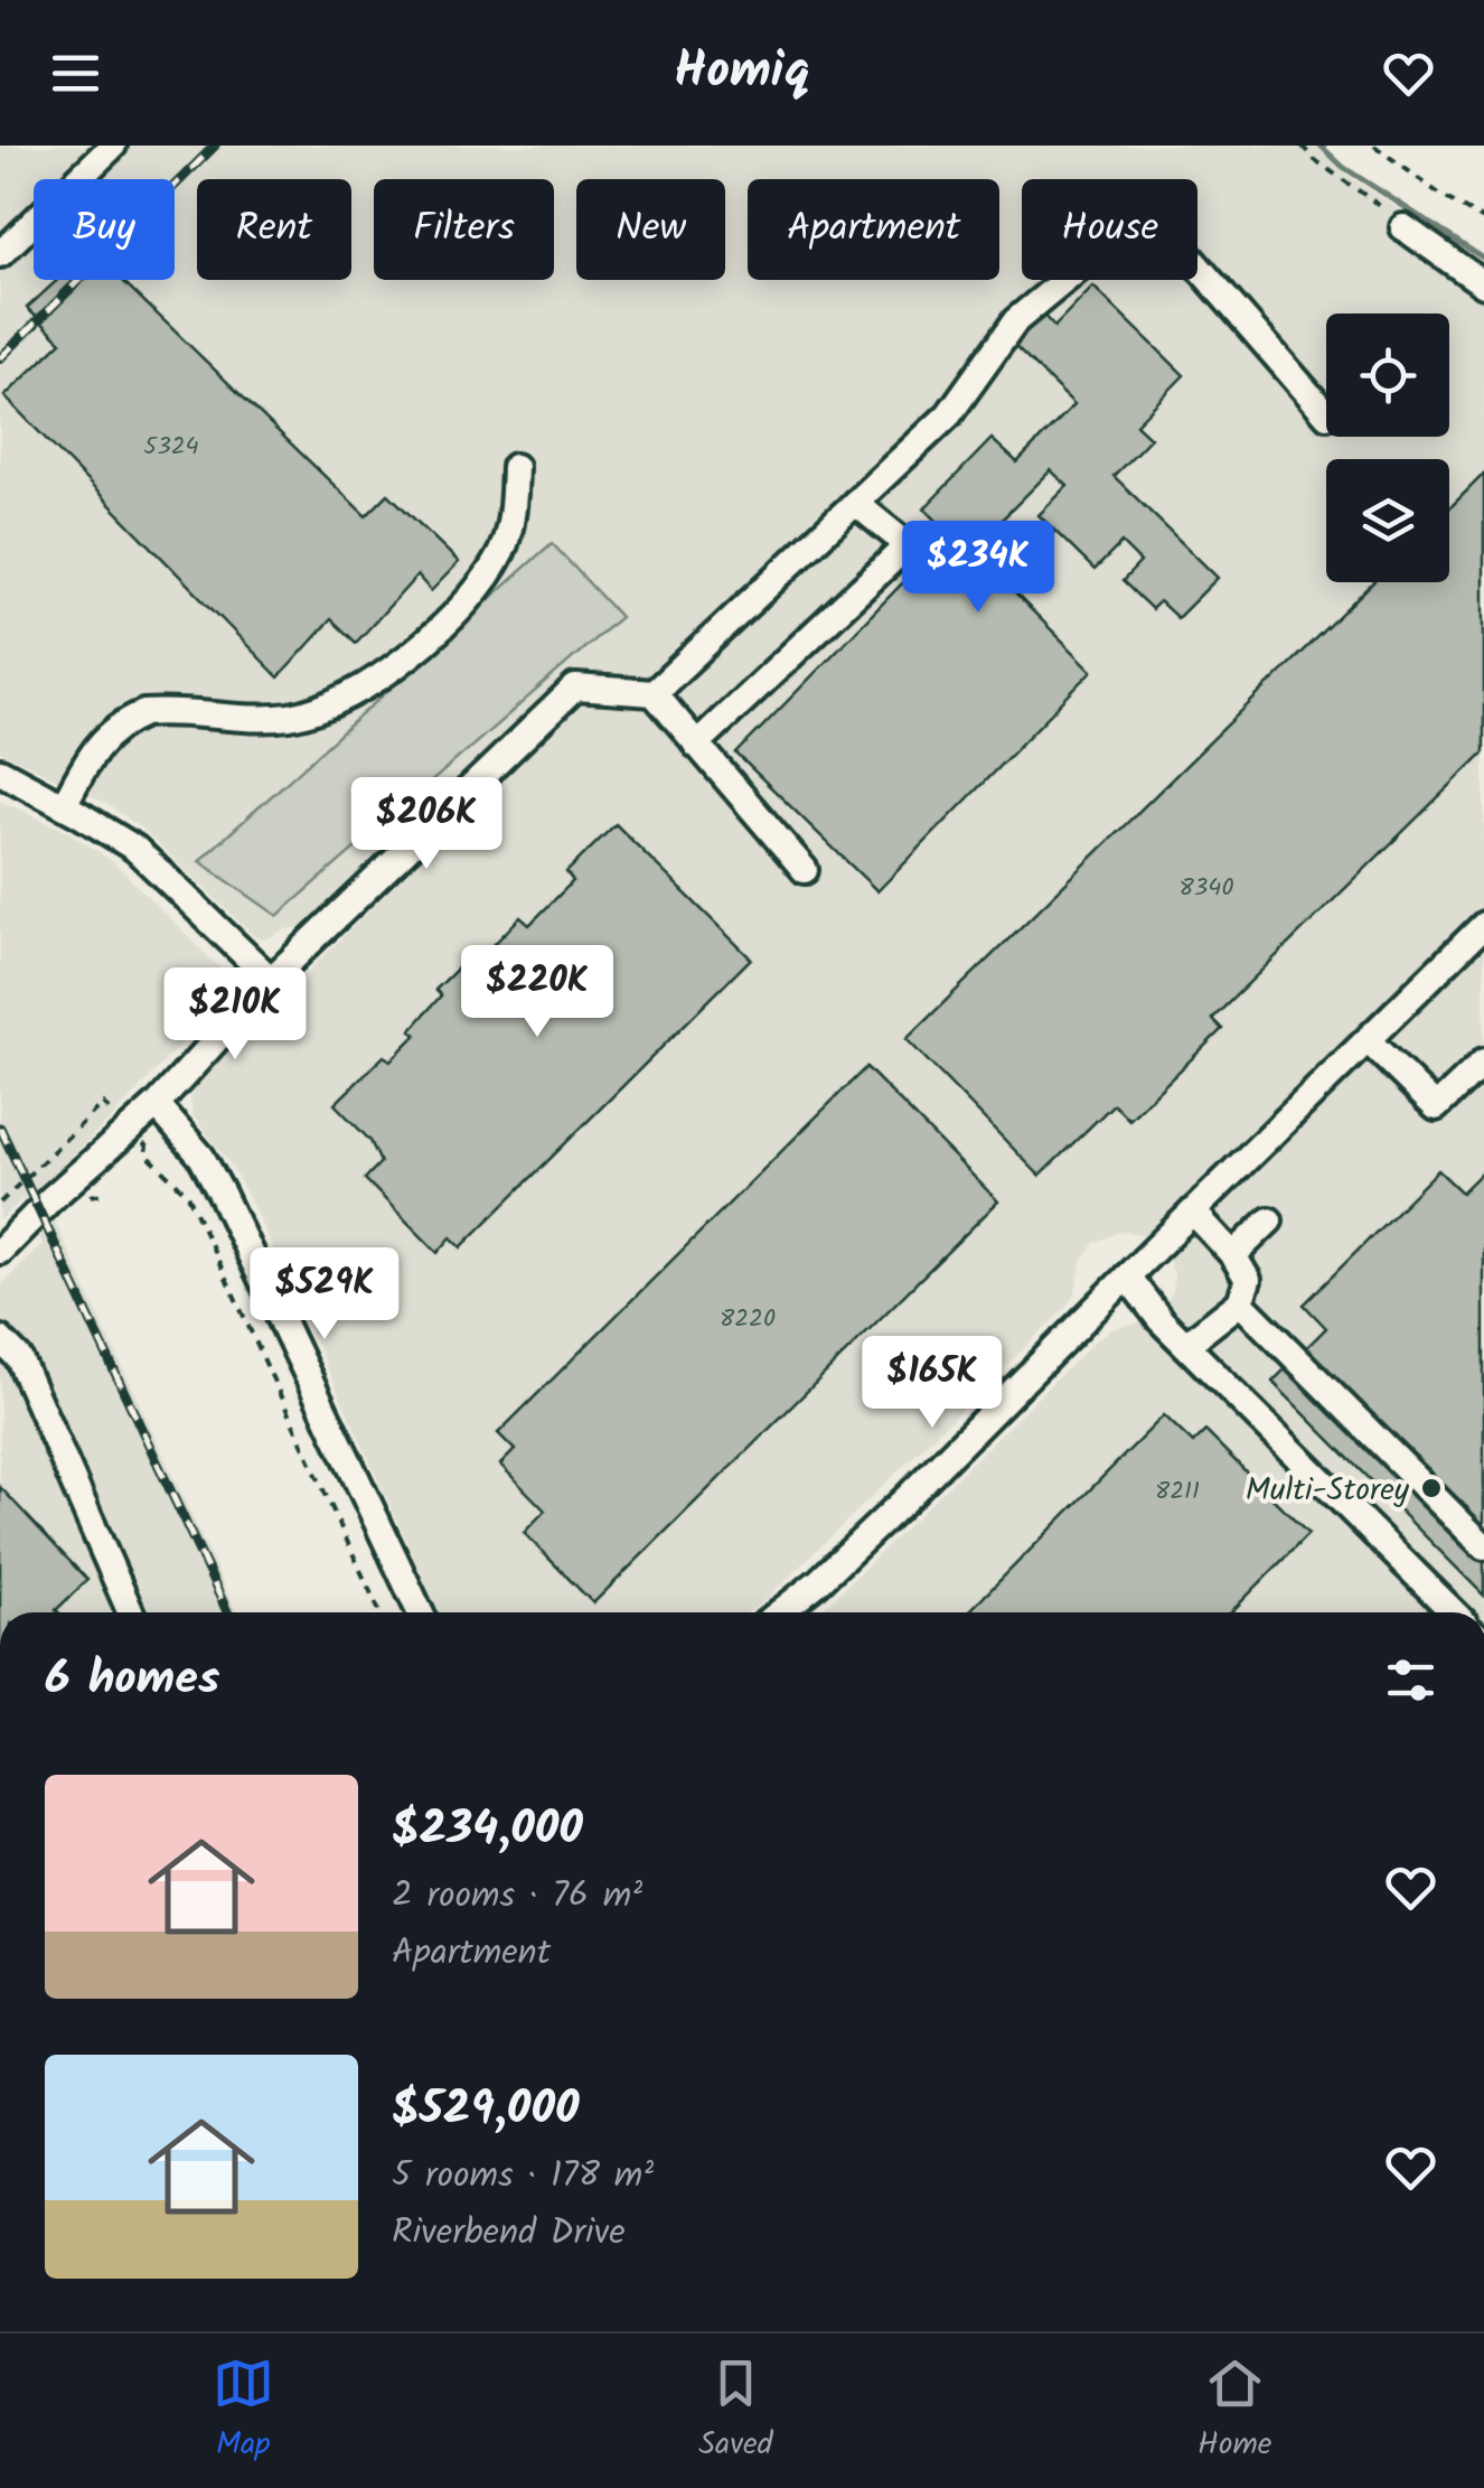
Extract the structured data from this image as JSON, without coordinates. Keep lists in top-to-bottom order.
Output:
{
  "places": ["Multi-Storey"],
  "house_numbers": [
    "5324",
    "8340",
    "8220",
    "8211"
  ],
  "page": {
    "header": "Homiq",
    "chip": [
      "Buy",
      "Rent",
      "Filters",
      "New",
      "Apartment",
      "House"
    ],
    "price": [
      "$234K",
      "$206K",
      "$220K",
      "$210K",
      "$529K",
      "$165K"
    ],
    "heading": "6 homes",
    "list": [
      {
        "name": "$234,000",
        "note": "2 rooms · 76 m² · Apartment"
      },
      {
        "name": "$529,000",
        "note": "5 rooms · 178 m² · Riverbend Drive"
      }
    ],
    "tabs": ["Map", "Saved", "Home"]
  }
}
